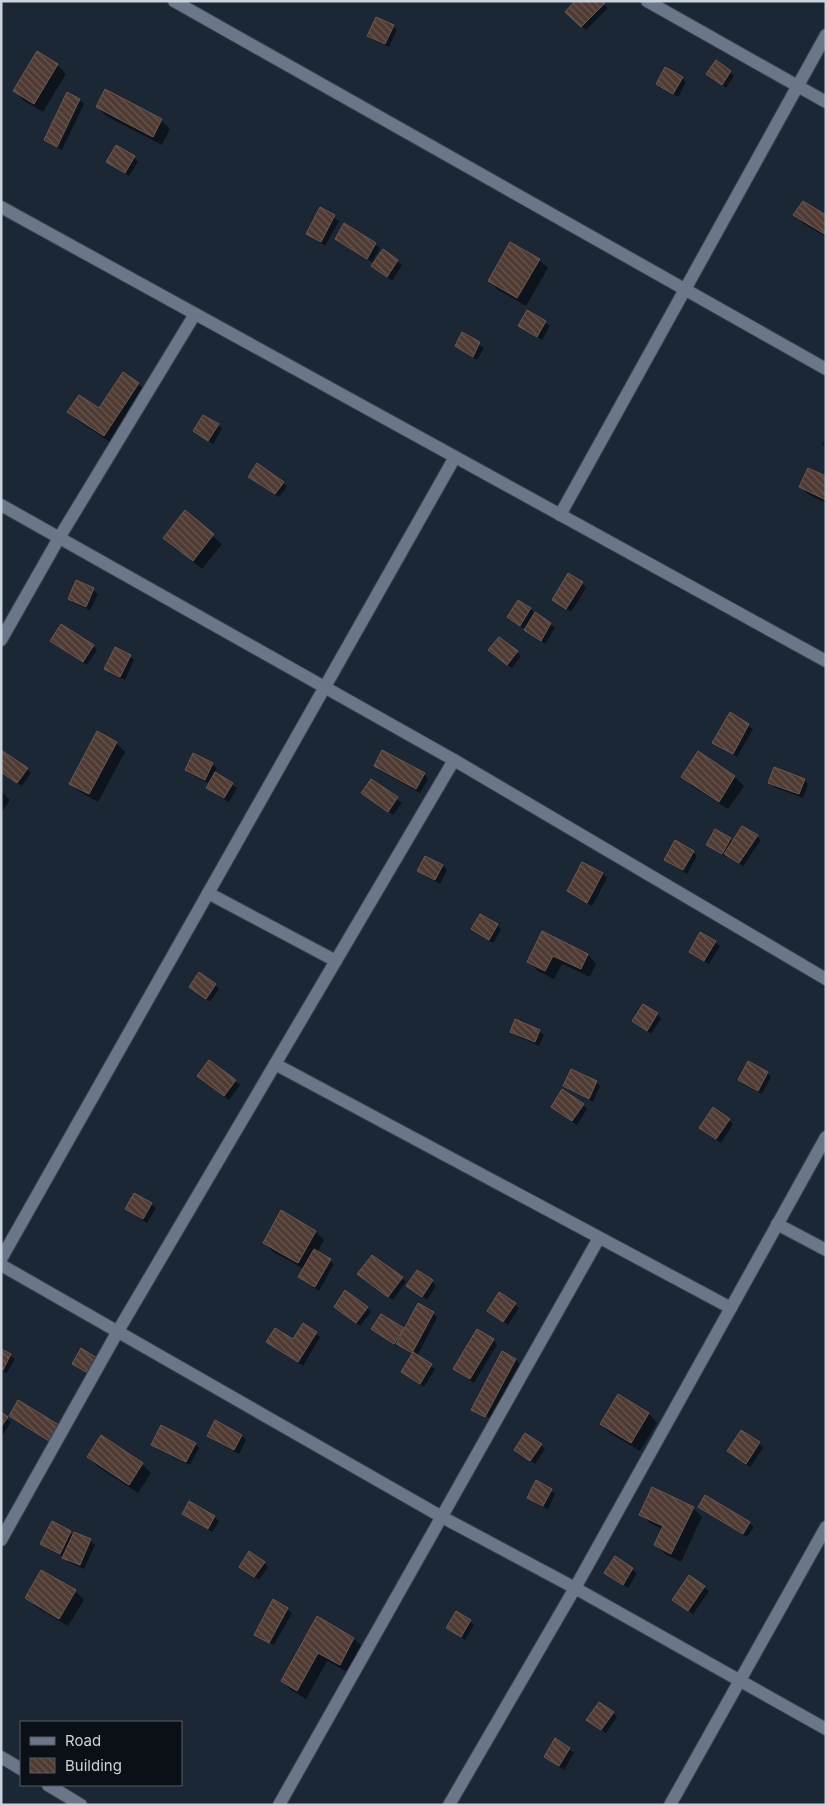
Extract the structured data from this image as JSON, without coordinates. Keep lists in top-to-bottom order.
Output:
{
  "legend": ["Road", "Building"]
}
